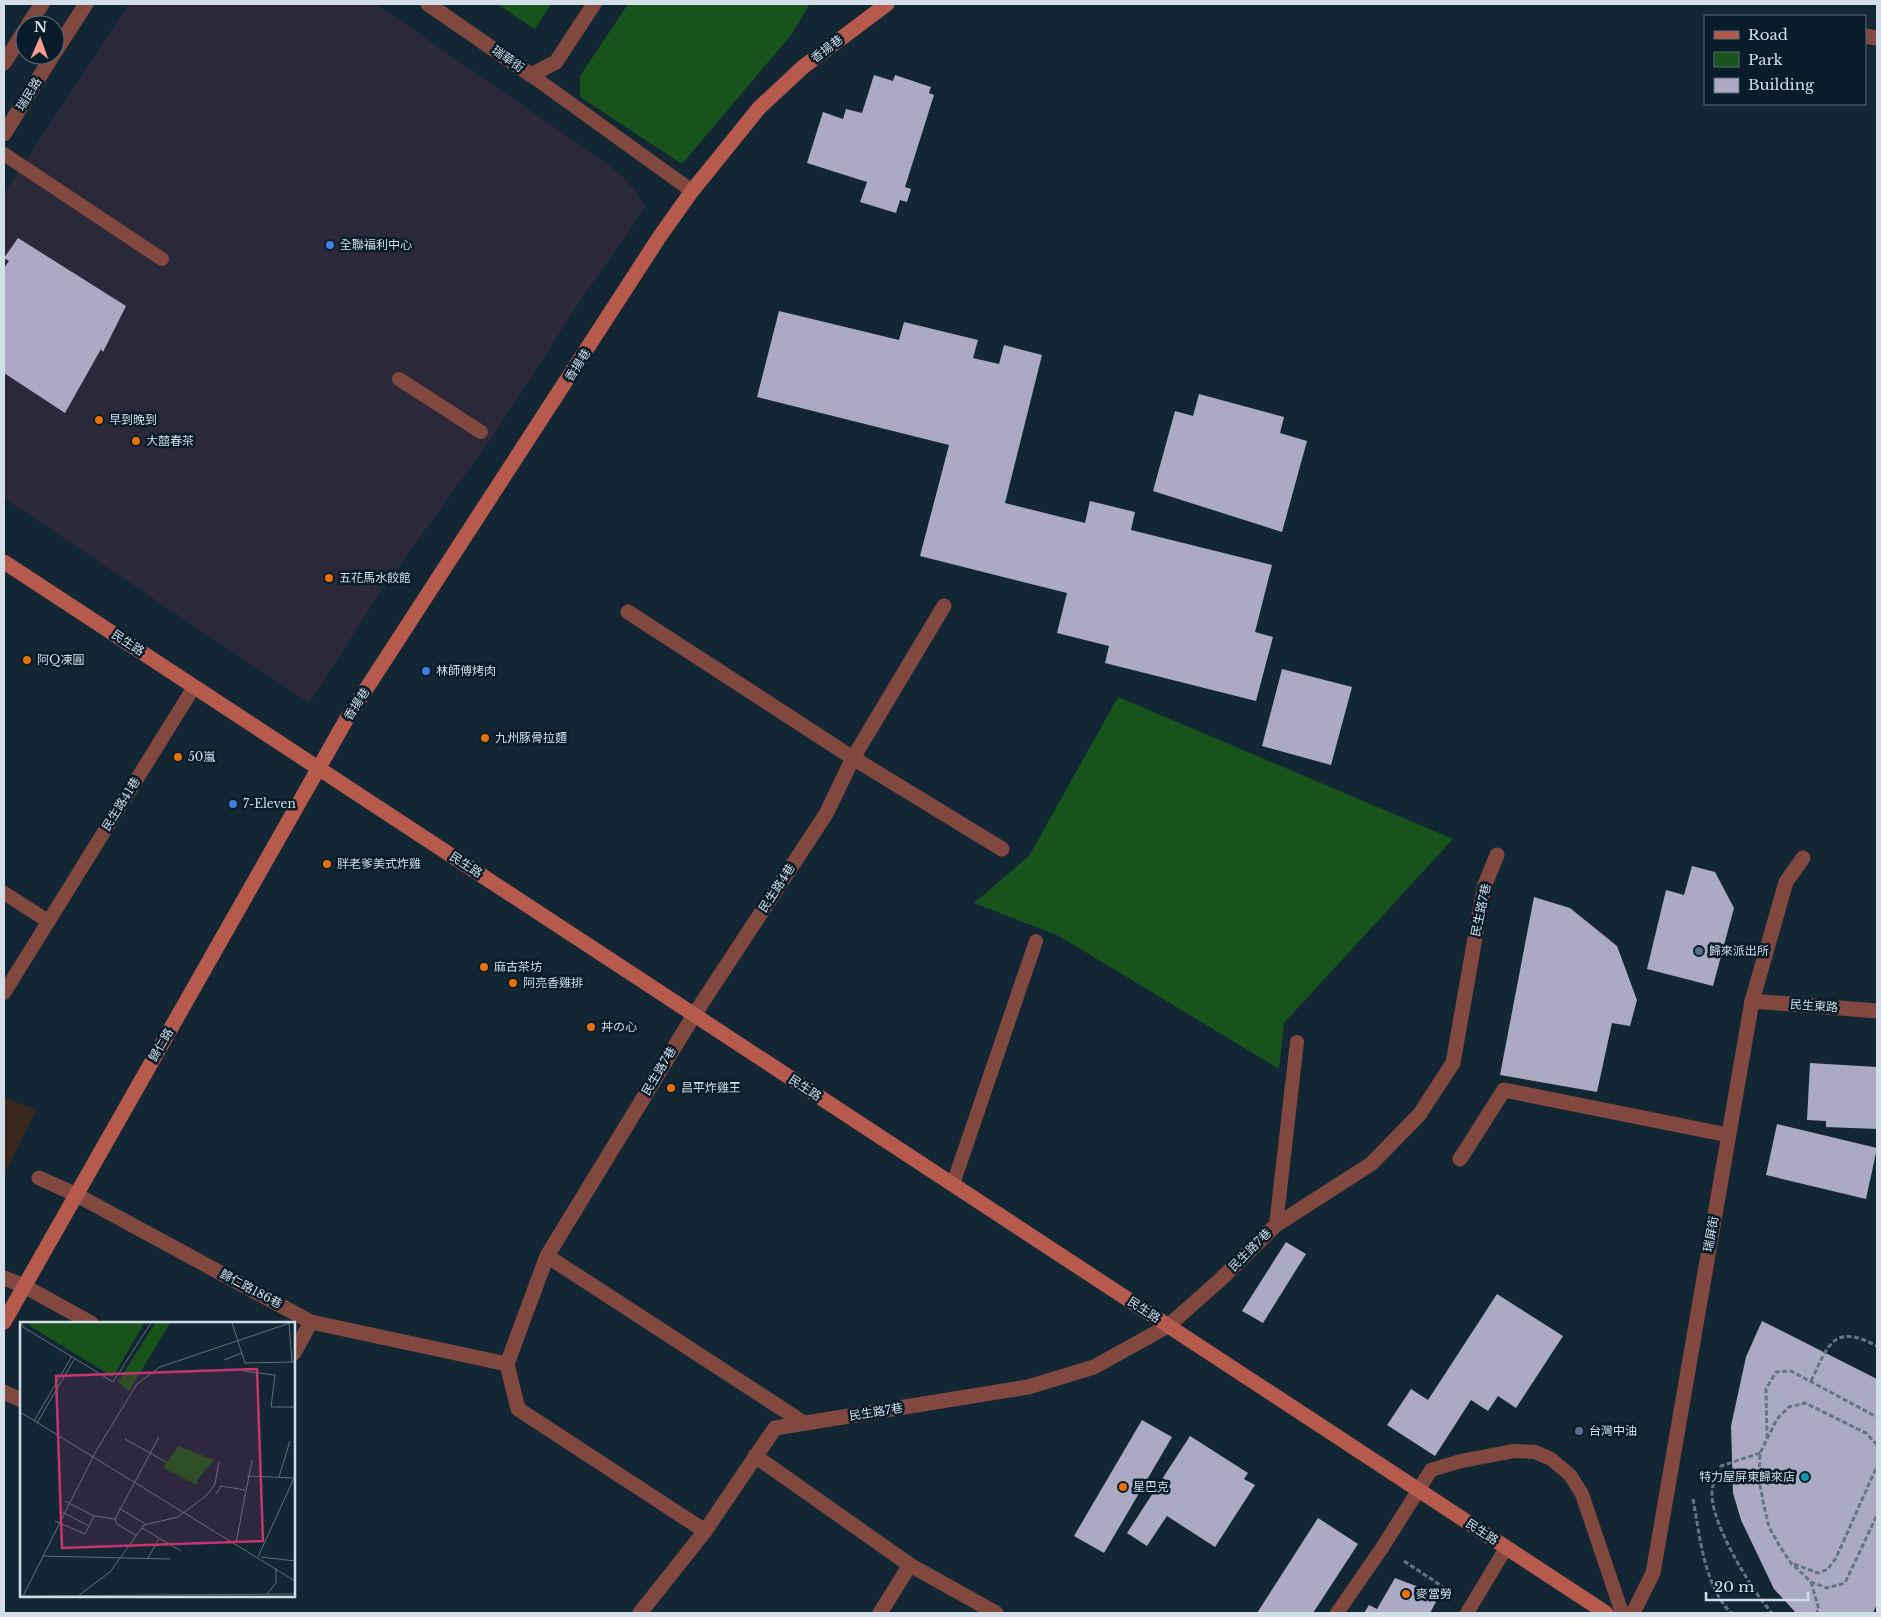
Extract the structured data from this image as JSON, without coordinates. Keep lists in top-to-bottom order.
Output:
{
  "streets": {
    "street": [
      "香揚巷",
      "瑞華街",
      "瑞民路",
      "民生路",
      "民生路4巷",
      "民生路7巷",
      "民生東路",
      "歸仁路",
      "瑞屏街",
      "歸仁路186巷"
    ],
    "lane": ["民生路41巷"]
  },
  "crossings": [
    ["香揚巷", "民生路"],
    ["香揚巷", "歸仁路"],
    ["民生路", "民生路41巷"],
    ["民生路", "民生路4巷"],
    ["民生路", "民生路7巷"],
    ["民生路", "歸仁路"],
    ["民生路4巷", "民生路7巷"],
    ["民生路7巷", "歸仁路186巷"],
    ["民生東路", "瑞屏街"],
    ["歸仁路", "歸仁路186巷"]
  ],
  "places": [
    "全聯福利中心",
    "早到晚到",
    "大囍春茶",
    "五花馬水餃館",
    "阿Q凍圓",
    "林師傅烤肉",
    "九州豚骨拉麵",
    "50嵐",
    "7-Eleven",
    "胖老爹美式炸雞",
    "歸來派出所",
    "麻古茶坊",
    "阿亮香雞排",
    "丼の心",
    "昌平炸雞王",
    "台灣中油",
    "特力屋屏東歸來店",
    "星巴克",
    "麥當勞"
  ],
  "legend": ["Road", "Park", "Building"],
  "scale_bar": "20 m",
  "north": "top"
}
